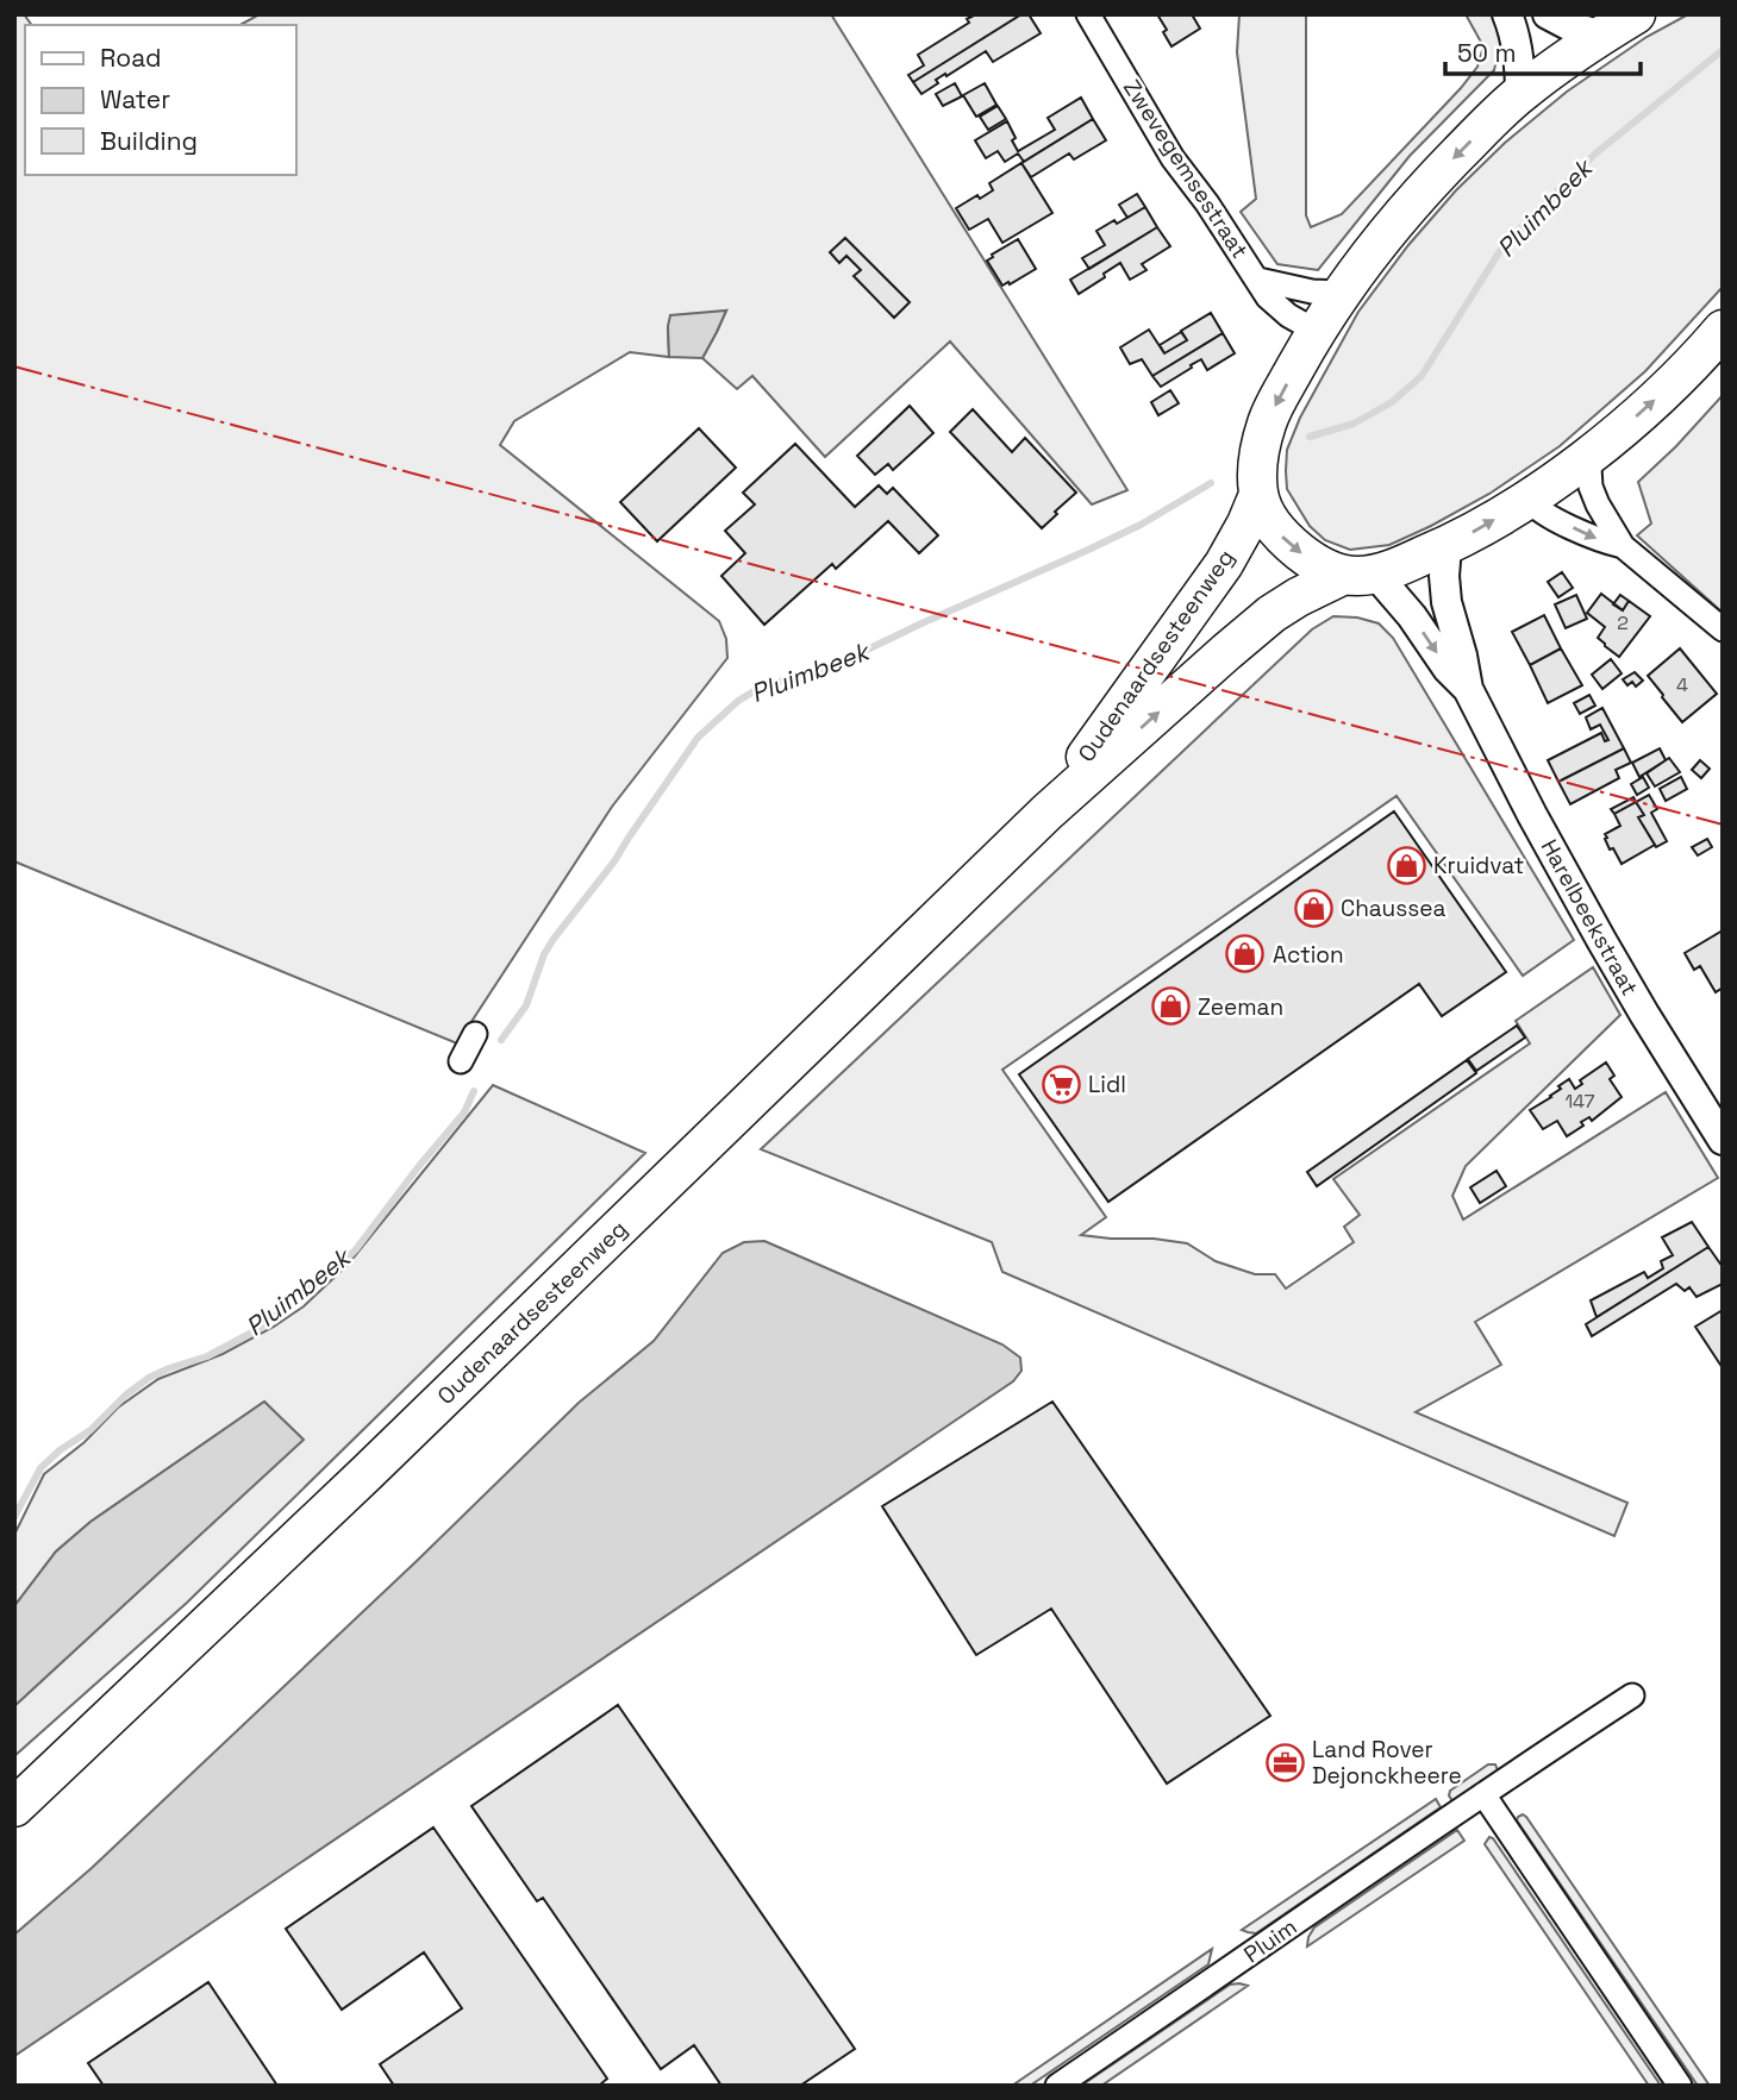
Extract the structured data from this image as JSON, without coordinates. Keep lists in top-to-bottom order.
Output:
{
  "streets": {
    "main road": ["Oudenaardsesteenweg"],
    "street": ["Zwevegemsestraat", "Harelbeekstraat", "Pluim"]
  },
  "crossings": [
    ["Oudenaardsesteenweg", "Harelbeekstraat"]
  ],
  "water": ["Pluimbeek"],
  "places": {
    "shop": [
      "Kruidvat",
      "Chaussea",
      "Action",
      "Zeeman"
    ],
    "supermarket": ["Lidl"],
    "office": ["Land Rover Dejonckheere"]
  },
  "house_numbers": ["2", "4", "147"],
  "legend": ["Road", "Water", "Building"],
  "scale_bar": "50 m"
}
